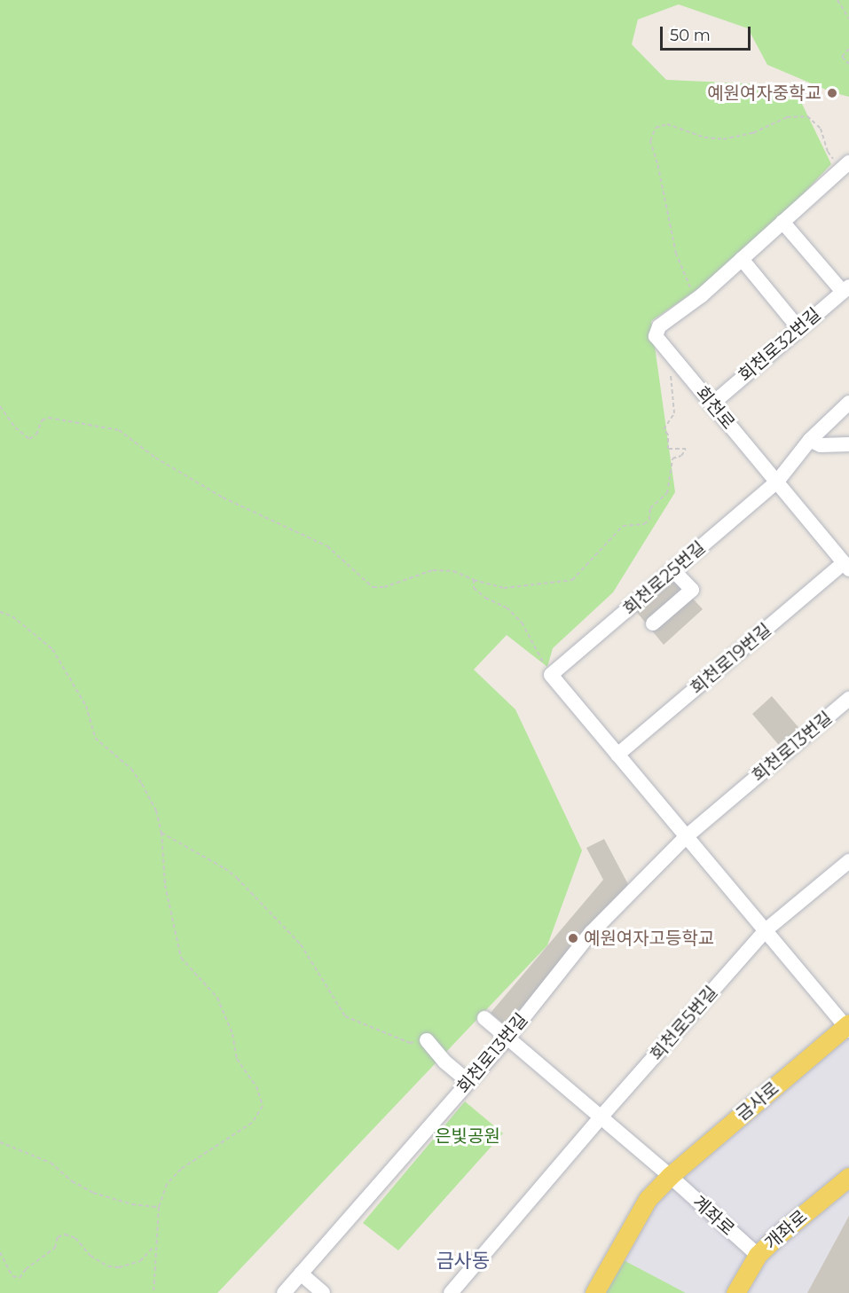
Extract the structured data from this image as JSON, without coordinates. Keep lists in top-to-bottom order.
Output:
{
  "streets": {
    "main road": ["금사로", "개좌로"],
    "street": [
      "회천로32번길",
      "회천로",
      "회천로25번길",
      "회천로19번길",
      "회천로13번길",
      "회천로5번길",
      "계좌로"
    ]
  },
  "crossings": [
    ["회천로32번길", "회천로"],
    ["회천로", "회천로25번길"],
    ["회천로", "회천로19번길"],
    ["회천로5번길", "금사로"],
    ["금사로", "계좌로"],
    ["계좌로", "개좌로"]
  ],
  "districts": ["금사동"],
  "parks": ["은빛공원"],
  "places": ["예원여자중학교", "예원여자고등학교"],
  "scale_bar": "50 m"
}
